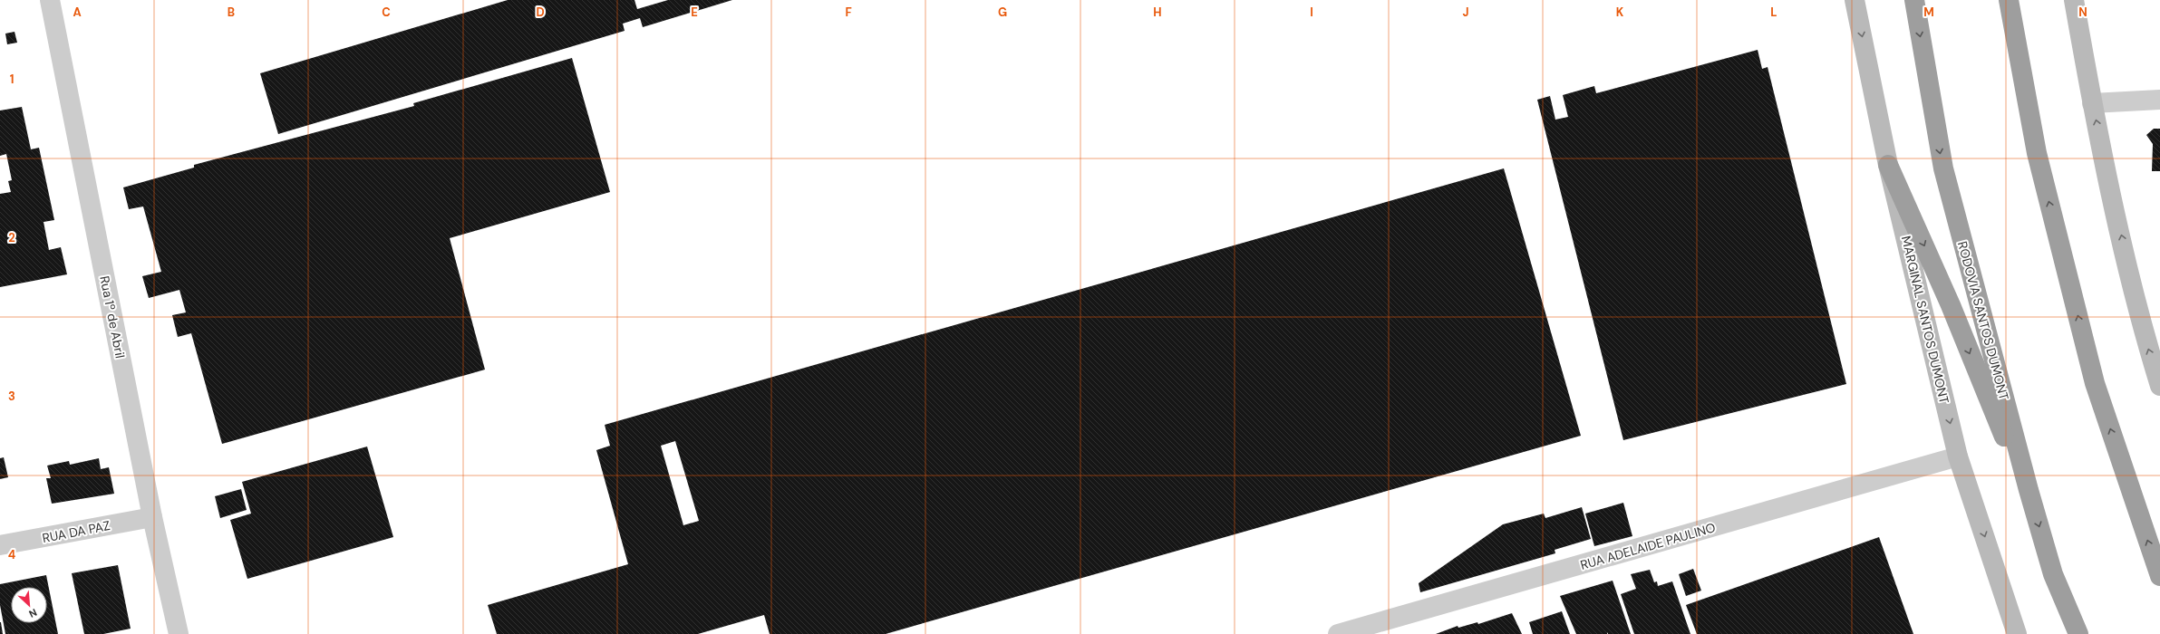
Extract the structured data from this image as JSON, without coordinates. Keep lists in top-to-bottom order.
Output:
{
  "streets": {
    "highway": ["RODOVIA SANTOS DUMONT"],
    "main road": ["MARGINAL SANTOS DUMONT"],
    "street": ["Rua 1º de Abril", "RUA DA PAZ", "RUA ADELAIDE PAULINO"]
  },
  "crossings": [
    ["Rua 1º de Abril", "RUA DA PAZ"],
    ["MARGINAL SANTOS DUMONT", "RUA ADELAIDE PAULINO"]
  ],
  "one_way": ["MARGINAL SANTOS DUMONT"],
  "north": "bottom right",
  "grid": {
    "columns": [
      "A",
      "B",
      "C",
      "D",
      "E",
      "F",
      "G",
      "H",
      "I",
      "J",
      "K",
      "L",
      "M",
      "N"
    ],
    "rows": [
      "1",
      "2",
      "3",
      "4"
    ]
  }
}
